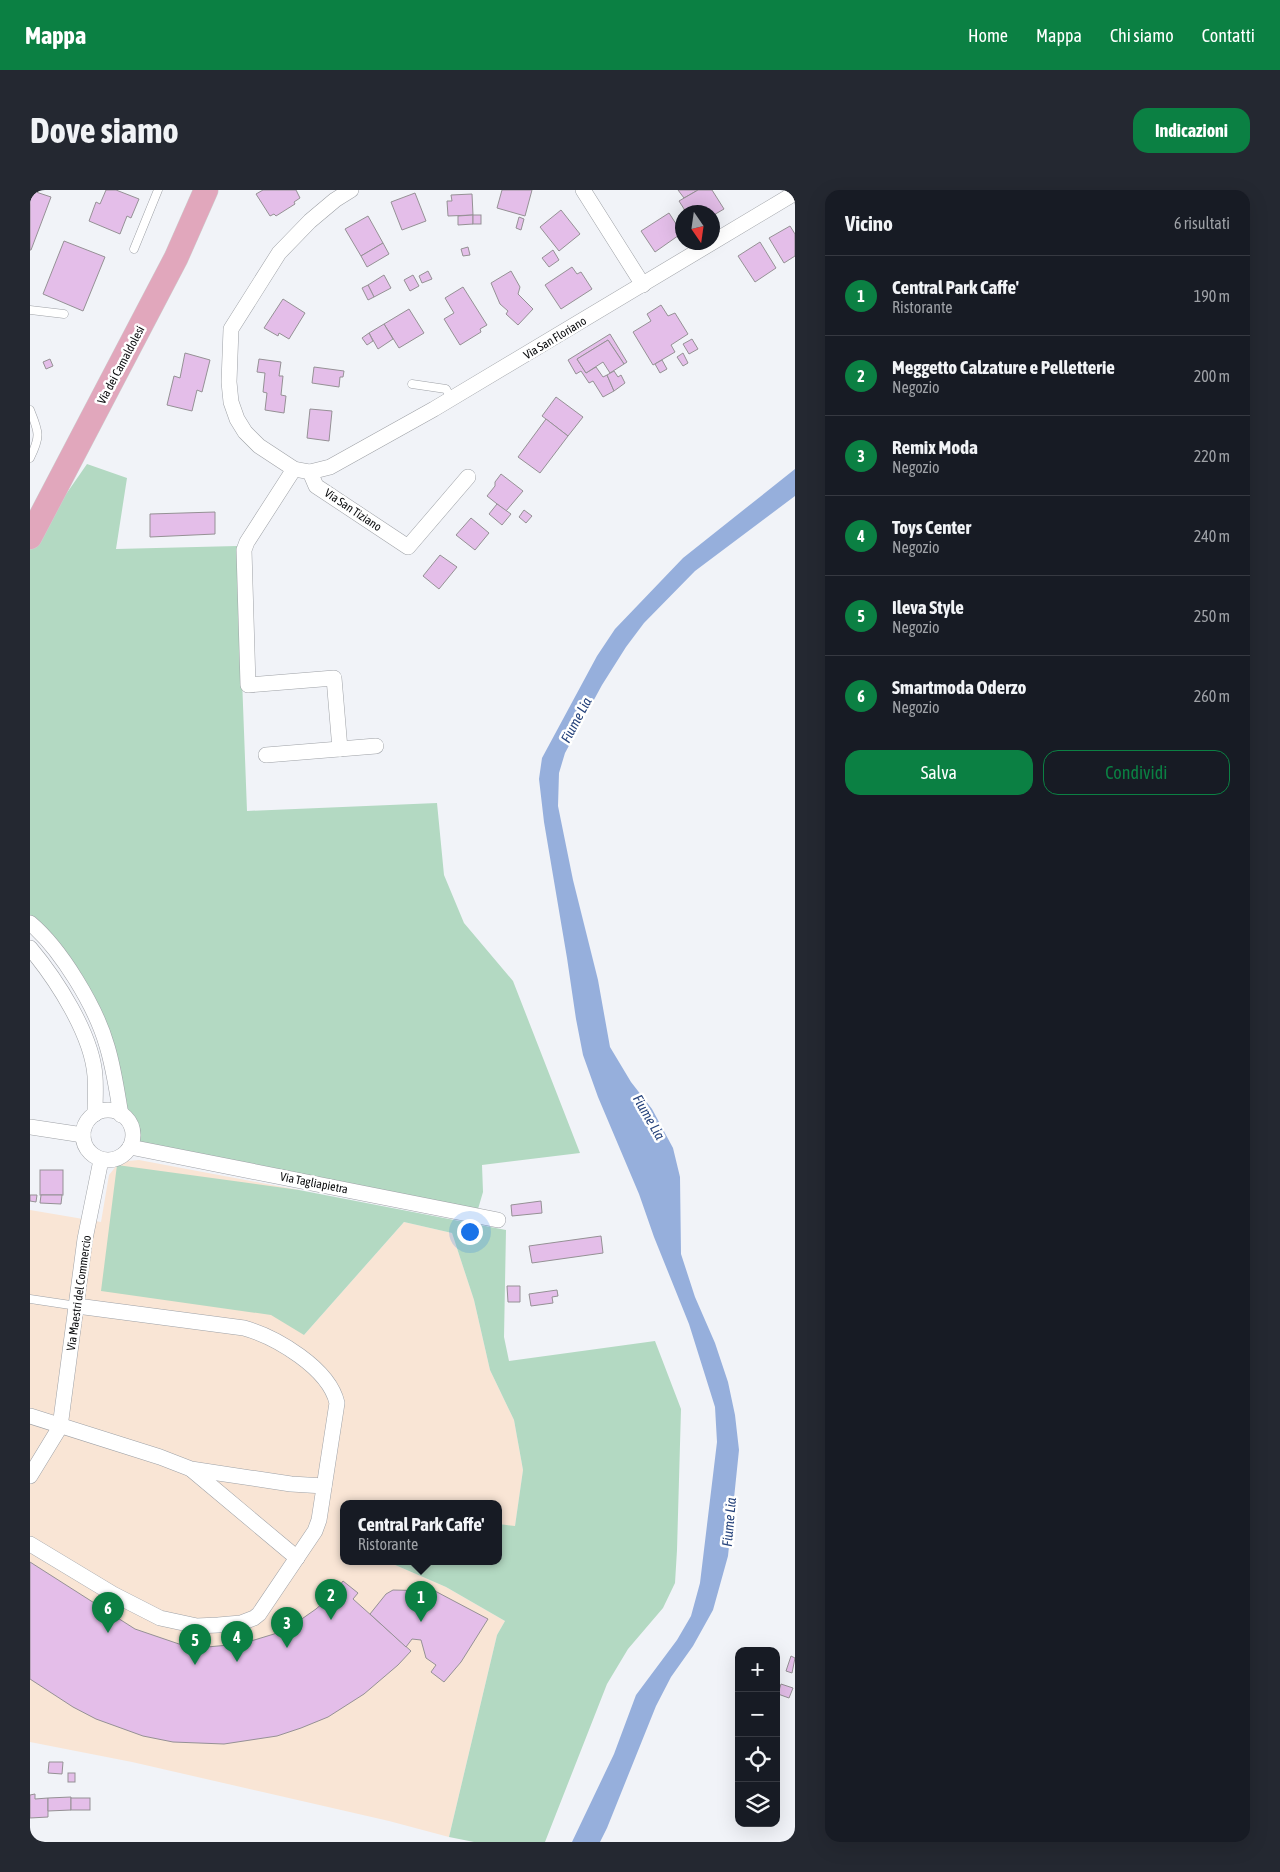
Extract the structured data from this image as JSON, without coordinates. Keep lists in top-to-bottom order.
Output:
{
  "streets": {
    "main road": ["Via dei Camaldolesi"],
    "street": [
      "Via San Floriano",
      "Via San Tiziano",
      "Via Tagliapietra",
      "Via Maestri del Commercio"
    ]
  },
  "crossings": [
    ["Via San Floriano", "Via San Tiziano"],
    ["Via Tagliapietra", "Via Maestri del Commercio"]
  ],
  "water": ["Fiume Lia"],
  "north": "bottom",
  "page": {
    "header": "Mappa",
    "nav": [
      "Home",
      "Mappa",
      "Chi siamo",
      "Contatti"
    ],
    "buttons": [
      "Indicazioni",
      ["Salva", "Condividi"]
    ],
    "title": "Dove siamo",
    "heading": ["Vicino", "6 risultati"],
    "list": [
      {
        "mark": "1",
        "name": "Central Park Caffe'",
        "note": "Ristorante",
        "value": "190 m"
      },
      {
        "mark": "2",
        "name": "Meggetto Calzature e Pelletterie",
        "note": "Negozio",
        "value": "200 m"
      },
      {
        "mark": "3",
        "name": "Remix Moda",
        "note": "Negozio",
        "value": "220 m"
      },
      {
        "mark": "4",
        "name": "Toys Center",
        "note": "Negozio",
        "value": "240 m"
      },
      {
        "mark": "5",
        "name": "Ileva Style",
        "note": "Negozio",
        "value": "250 m"
      },
      {
        "mark": "6",
        "name": "Smartmoda Oderzo",
        "note": "Negozio",
        "value": "260 m"
      }
    ],
    "popup": ["Central Park Caffe'", "Ristorante"],
    "pins": [
      "2",
      "1",
      "6",
      "3",
      "4",
      "5"
    ],
    "map_buttons": ["+", "−"]
  }
}
